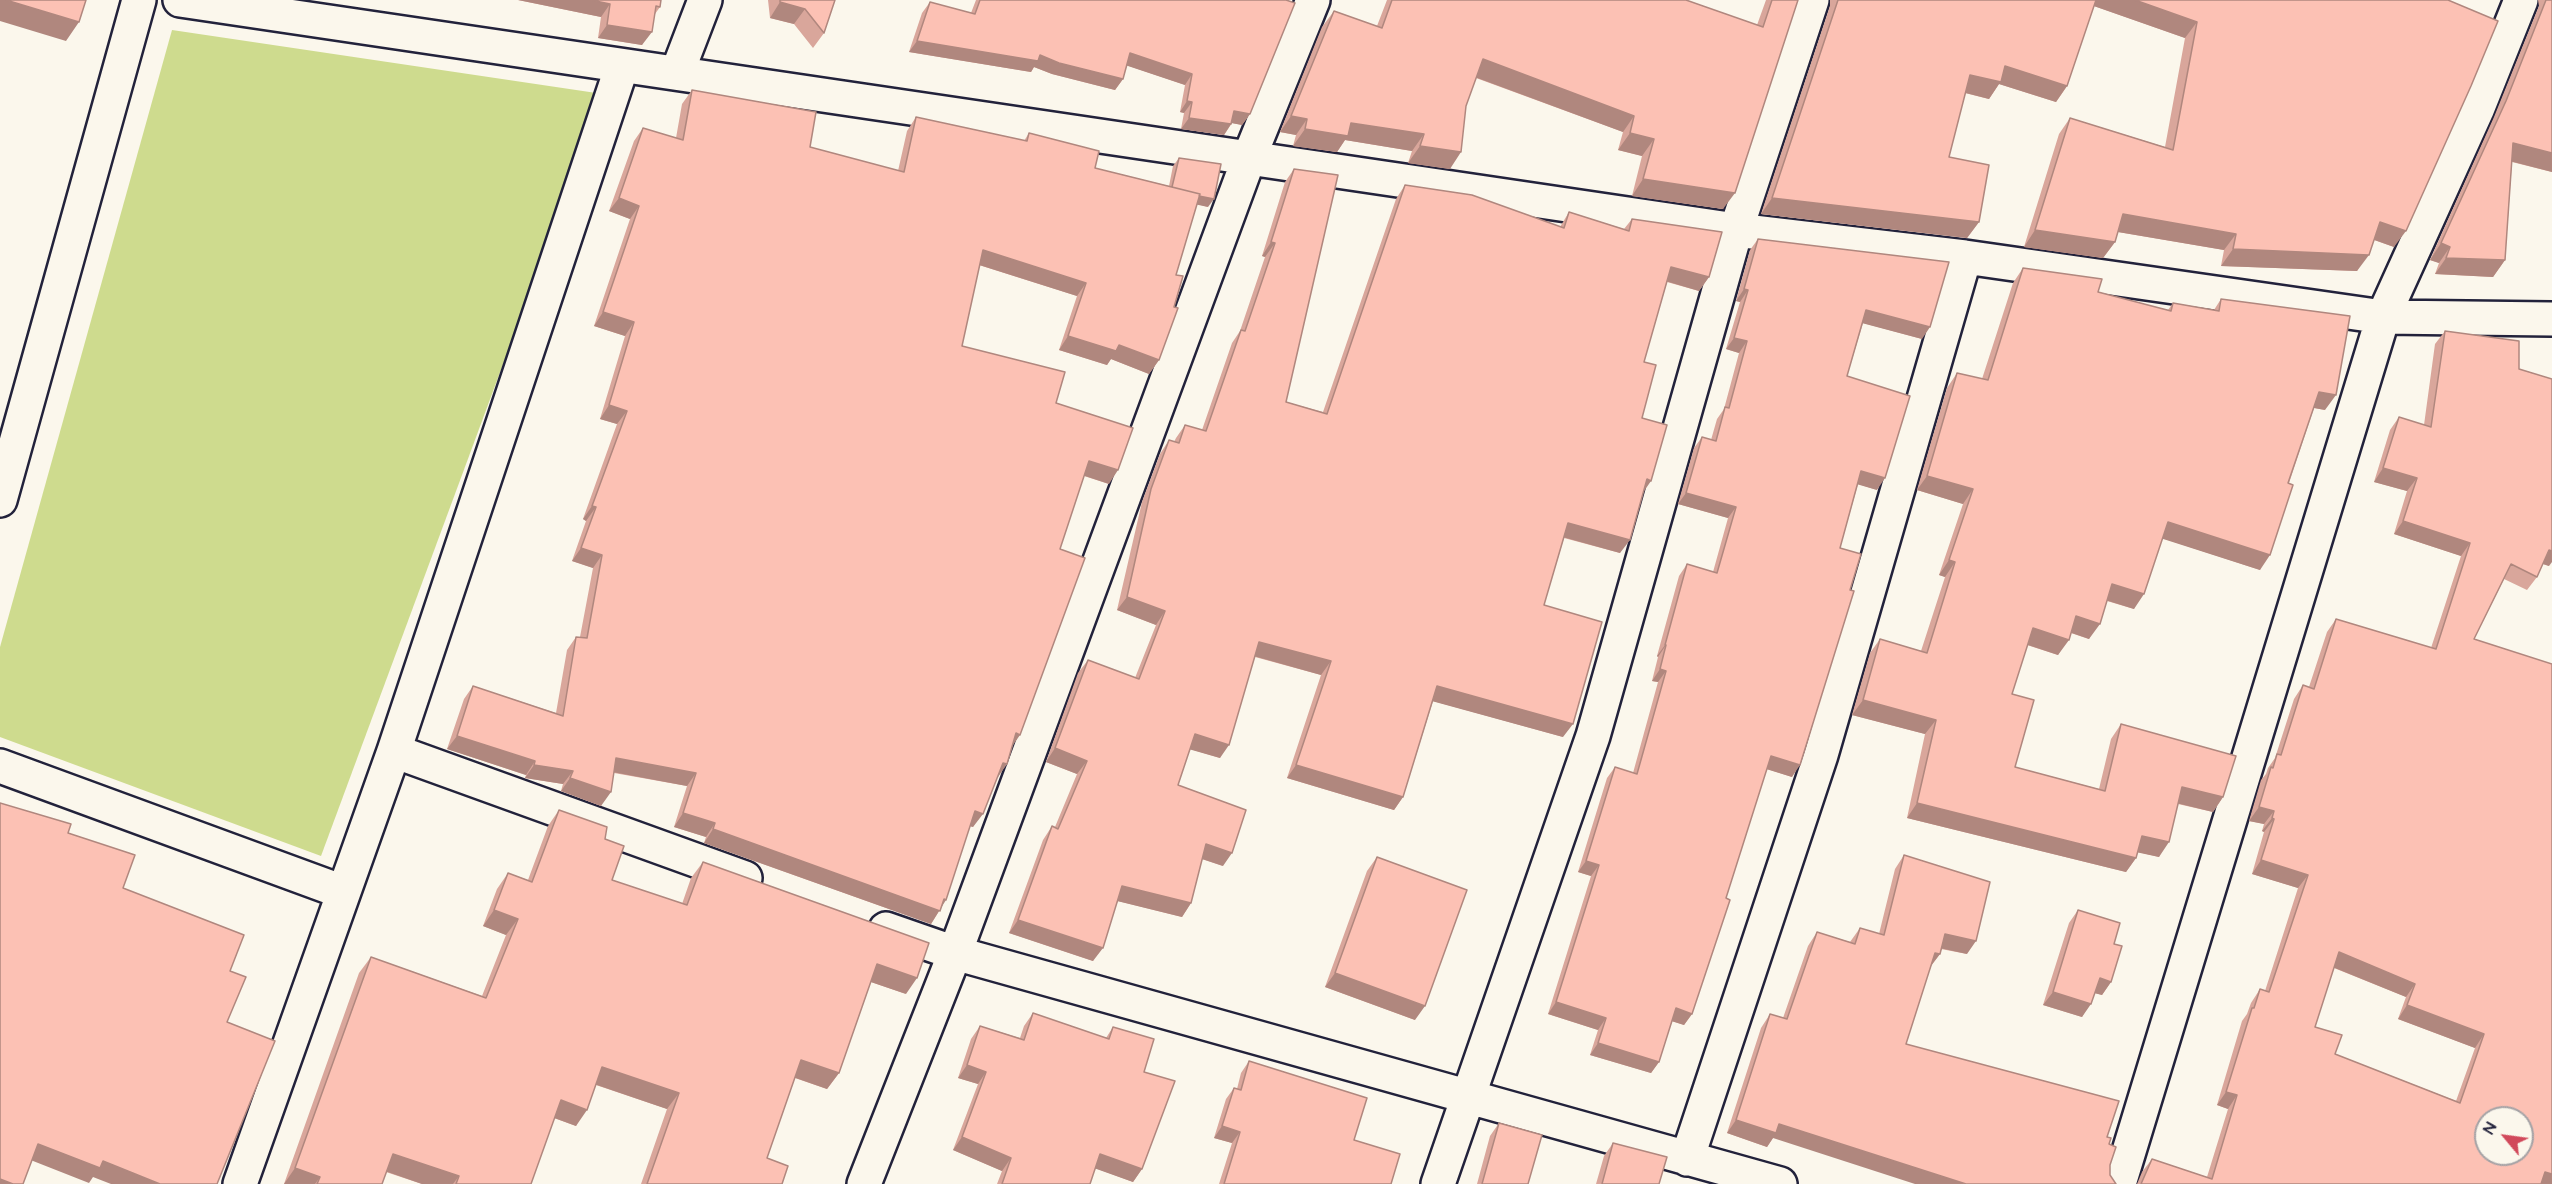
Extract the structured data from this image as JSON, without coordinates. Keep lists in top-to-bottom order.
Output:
{
  "north": "top left"
}
